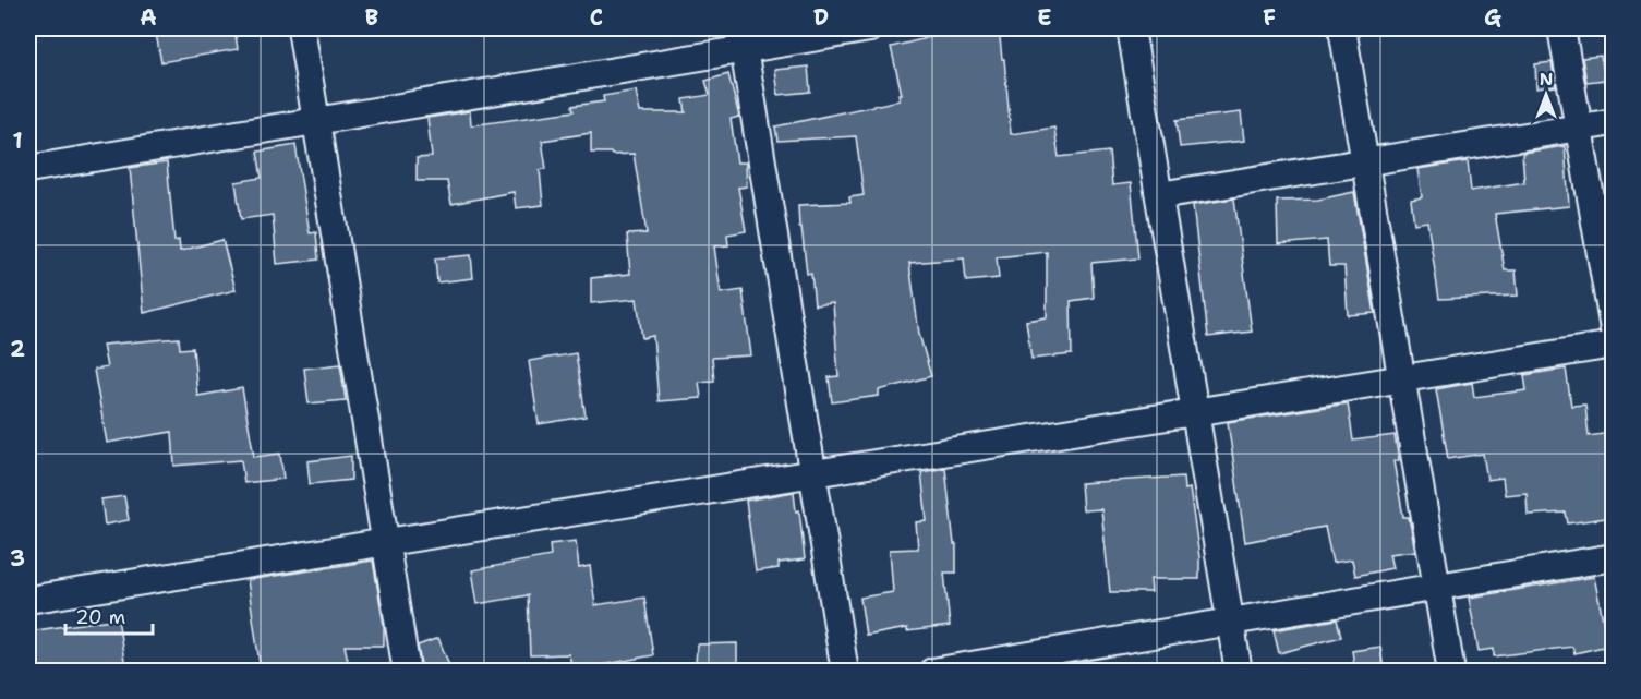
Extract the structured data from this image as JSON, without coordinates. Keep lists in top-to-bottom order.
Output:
{
  "scale_bar": "20 m",
  "north": "top",
  "grid": {
    "columns": [
      "A",
      "B",
      "C",
      "D",
      "E",
      "F",
      "G"
    ],
    "rows": ["1", "2", "3"]
  }
}
